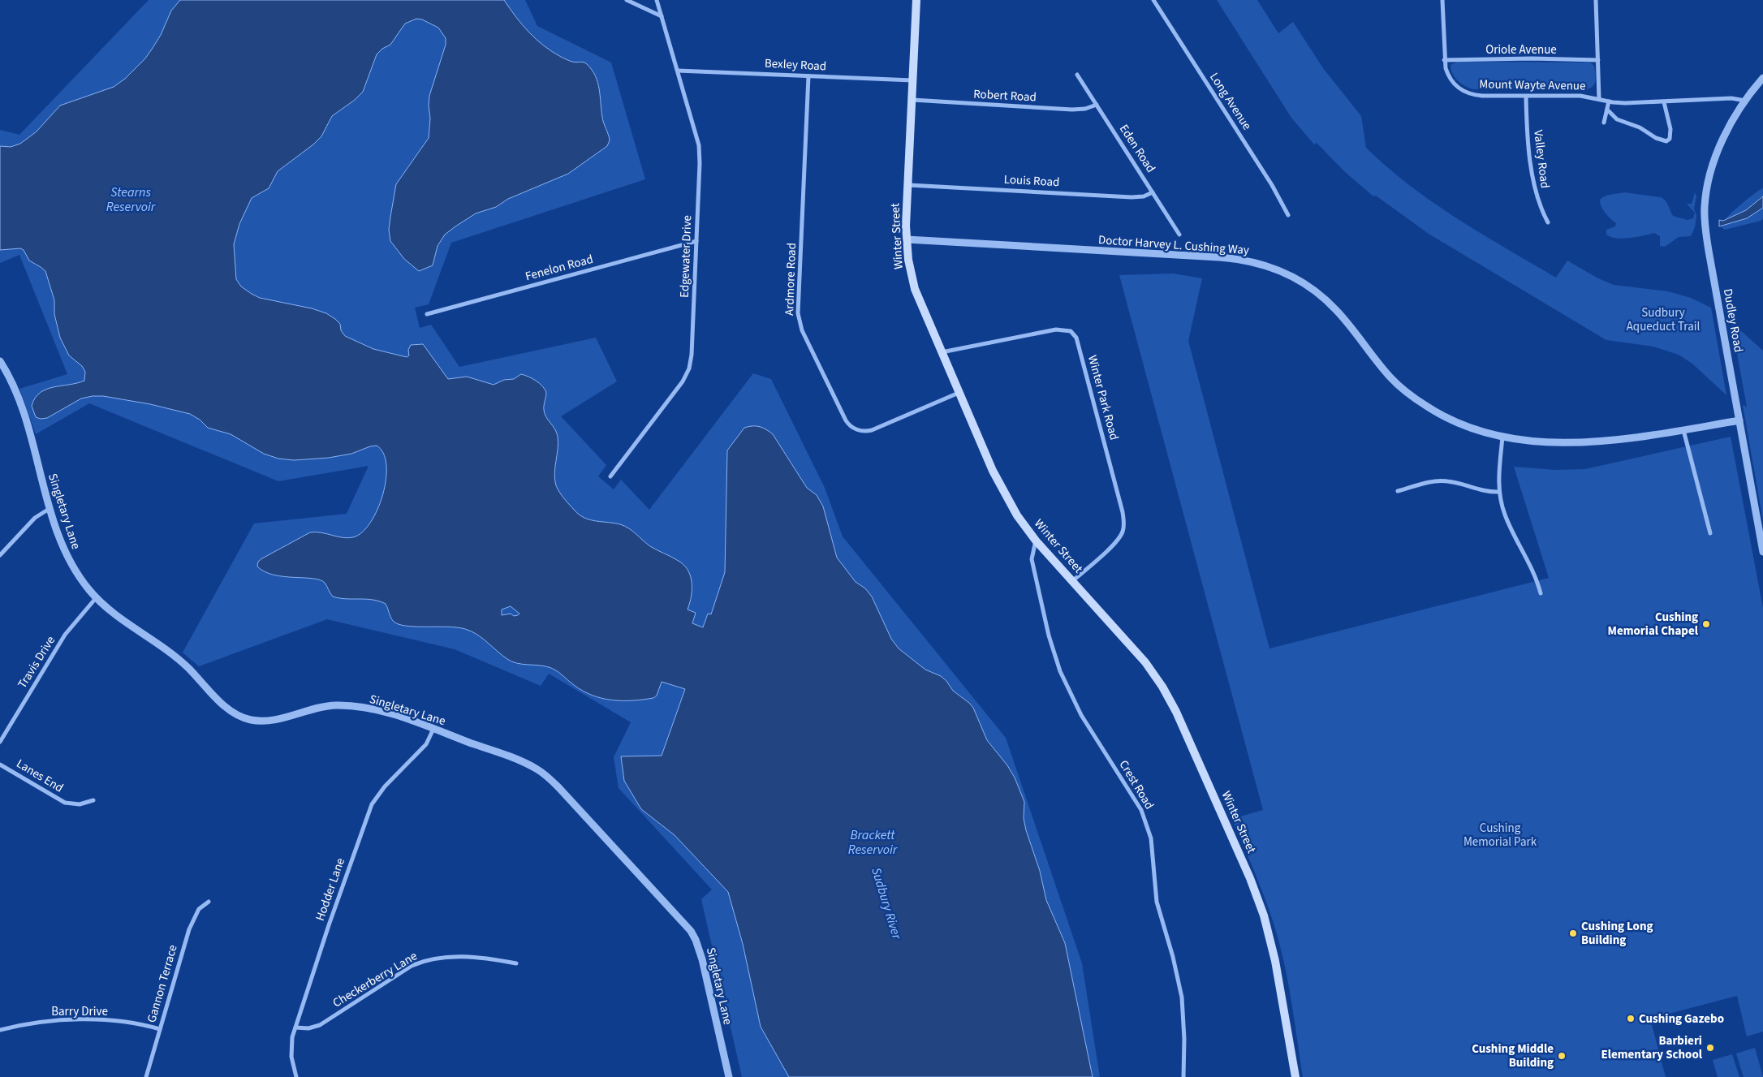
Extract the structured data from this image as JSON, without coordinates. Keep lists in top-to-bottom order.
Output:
{
  "streets": {
    "main road": ["Winter Street"],
    "street": [
      "Oriole Avenue",
      "Bexley Road",
      "Mount Wayte Avenue",
      "Robert Road",
      "Long Avenue",
      "Eden Road",
      "Valley Road",
      "Louis Road",
      "Doctor Harvey L. Cushing Way",
      "Edgewater Drive",
      "Fenelon Road",
      "Ardmore Road",
      "Dudley Road",
      "Winter Park Road",
      "Singletary Lane",
      "Travis Drive",
      "Lanes End",
      "Crest Road",
      "Hodder Lane",
      "Checkerberry Lane",
      "Gannon Terrace",
      "Barry Drive"
    ]
  },
  "crossings": [
    ["Oriole Avenue", "Mount Wayte Avenue"],
    ["Bexley Road", "Winter Street"],
    ["Bexley Road", "Edgewater Drive"],
    ["Bexley Road", "Ardmore Road"],
    ["Mount Wayte Avenue", "Valley Road"],
    ["Mount Wayte Avenue", "Dudley Road"],
    ["Robert Road", "Eden Road"],
    ["Robert Road", "Winter Street"],
    ["Eden Road", "Louis Road"],
    ["Louis Road", "Winter Street"],
    ["Winter Street", "Doctor Harvey L. Cushing Way"],
    ["Winter Street", "Ardmore Road"],
    ["Winter Street", "Winter Park Road"],
    ["Winter Street", "Crest Road"],
    ["Doctor Harvey L. Cushing Way", "Dudley Road"],
    ["Edgewater Drive", "Fenelon Road"],
    ["Singletary Lane", "Travis Drive"],
    ["Singletary Lane", "Hodder Lane"],
    ["Hodder Lane", "Checkerberry Lane"],
    ["Gannon Terrace", "Barry Drive"]
  ],
  "water": ["Stearns Reservoir", "Brackett Reservoir", "Sudbury River"],
  "parks": ["Sudbury Aqueduct Trail", "Cushing Memorial Park"],
  "places": [
    "Cushing Memorial Chapel",
    "Cushing Long Building",
    "Cushing Gazebo",
    "Barbieri Elementary School",
    "Cushing Middle Building"
  ]
}
